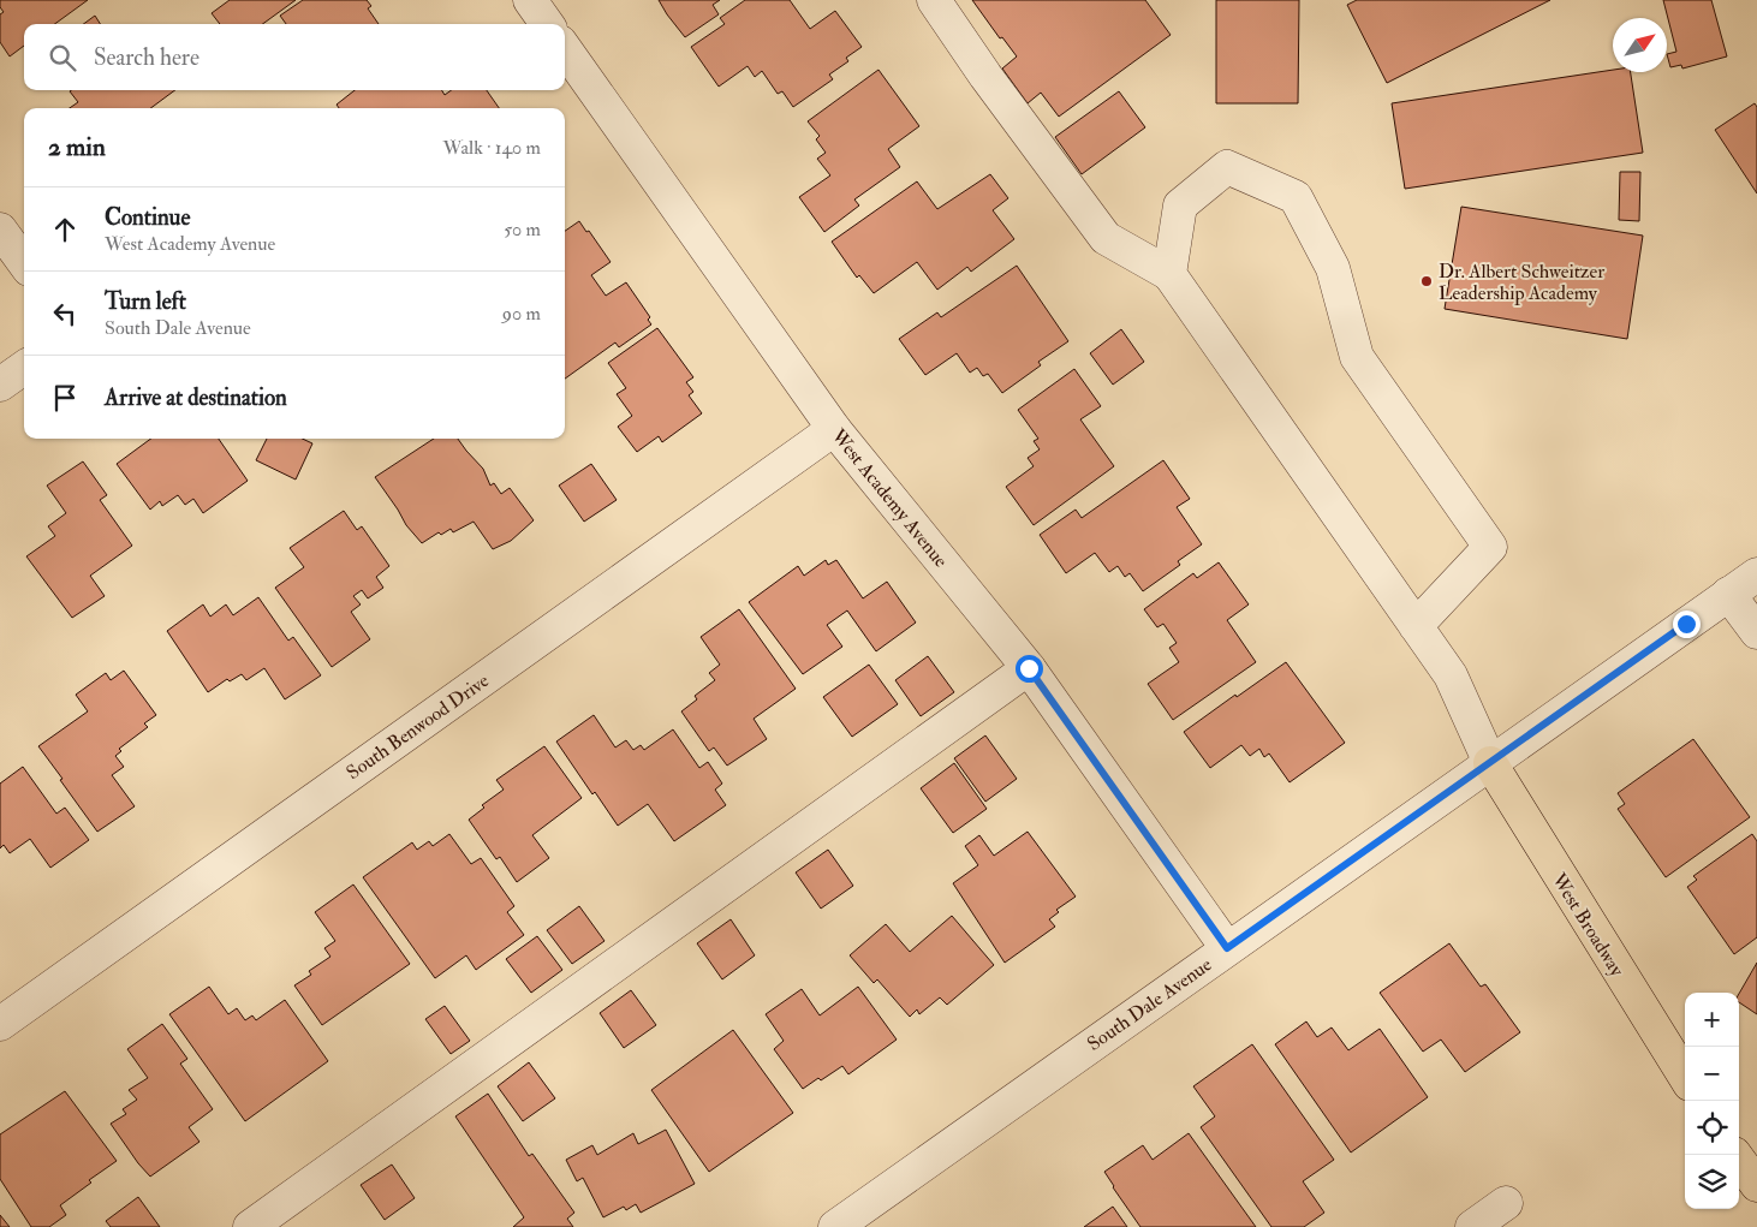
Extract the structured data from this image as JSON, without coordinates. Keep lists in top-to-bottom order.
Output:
{
  "streets": {
    "main road": ["West Broadway"],
    "street": ["West Academy Avenue", "South Benwood Drive", "South Dale Avenue"]
  },
  "crossings": [
    ["West Academy Avenue", "South Benwood Drive"],
    ["West Academy Avenue", "South Dale Avenue"],
    ["West Broadway", "South Dale Avenue"]
  ],
  "places": ["Dr. Albert Schweitzer Leadership Academy"],
  "north": "top right",
  "page": {
    "search": "Search here",
    "heading": ["2 min", "Walk · 140 m"],
    "list": [
      ["Continue", "West Academy Avenue", "50 m"],
      ["Turn left", "South Dale Avenue", "90 m"],
      "Arrive at destination"
    ],
    "map_buttons": ["+", "−"]
  }
}
